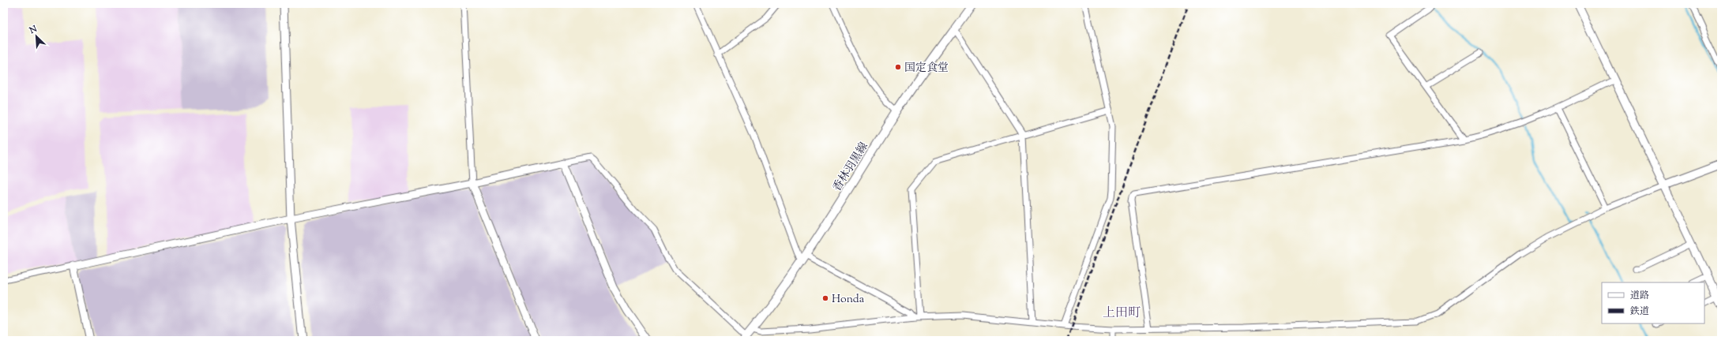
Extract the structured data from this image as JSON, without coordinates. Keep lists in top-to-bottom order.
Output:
{
  "streets": {
    "main road": ["香林羽黒線"]
  },
  "districts": ["上田町"],
  "places": ["国定食堂", "Honda"],
  "legend": ["道路", "鉄道"],
  "north": "top left"
}
